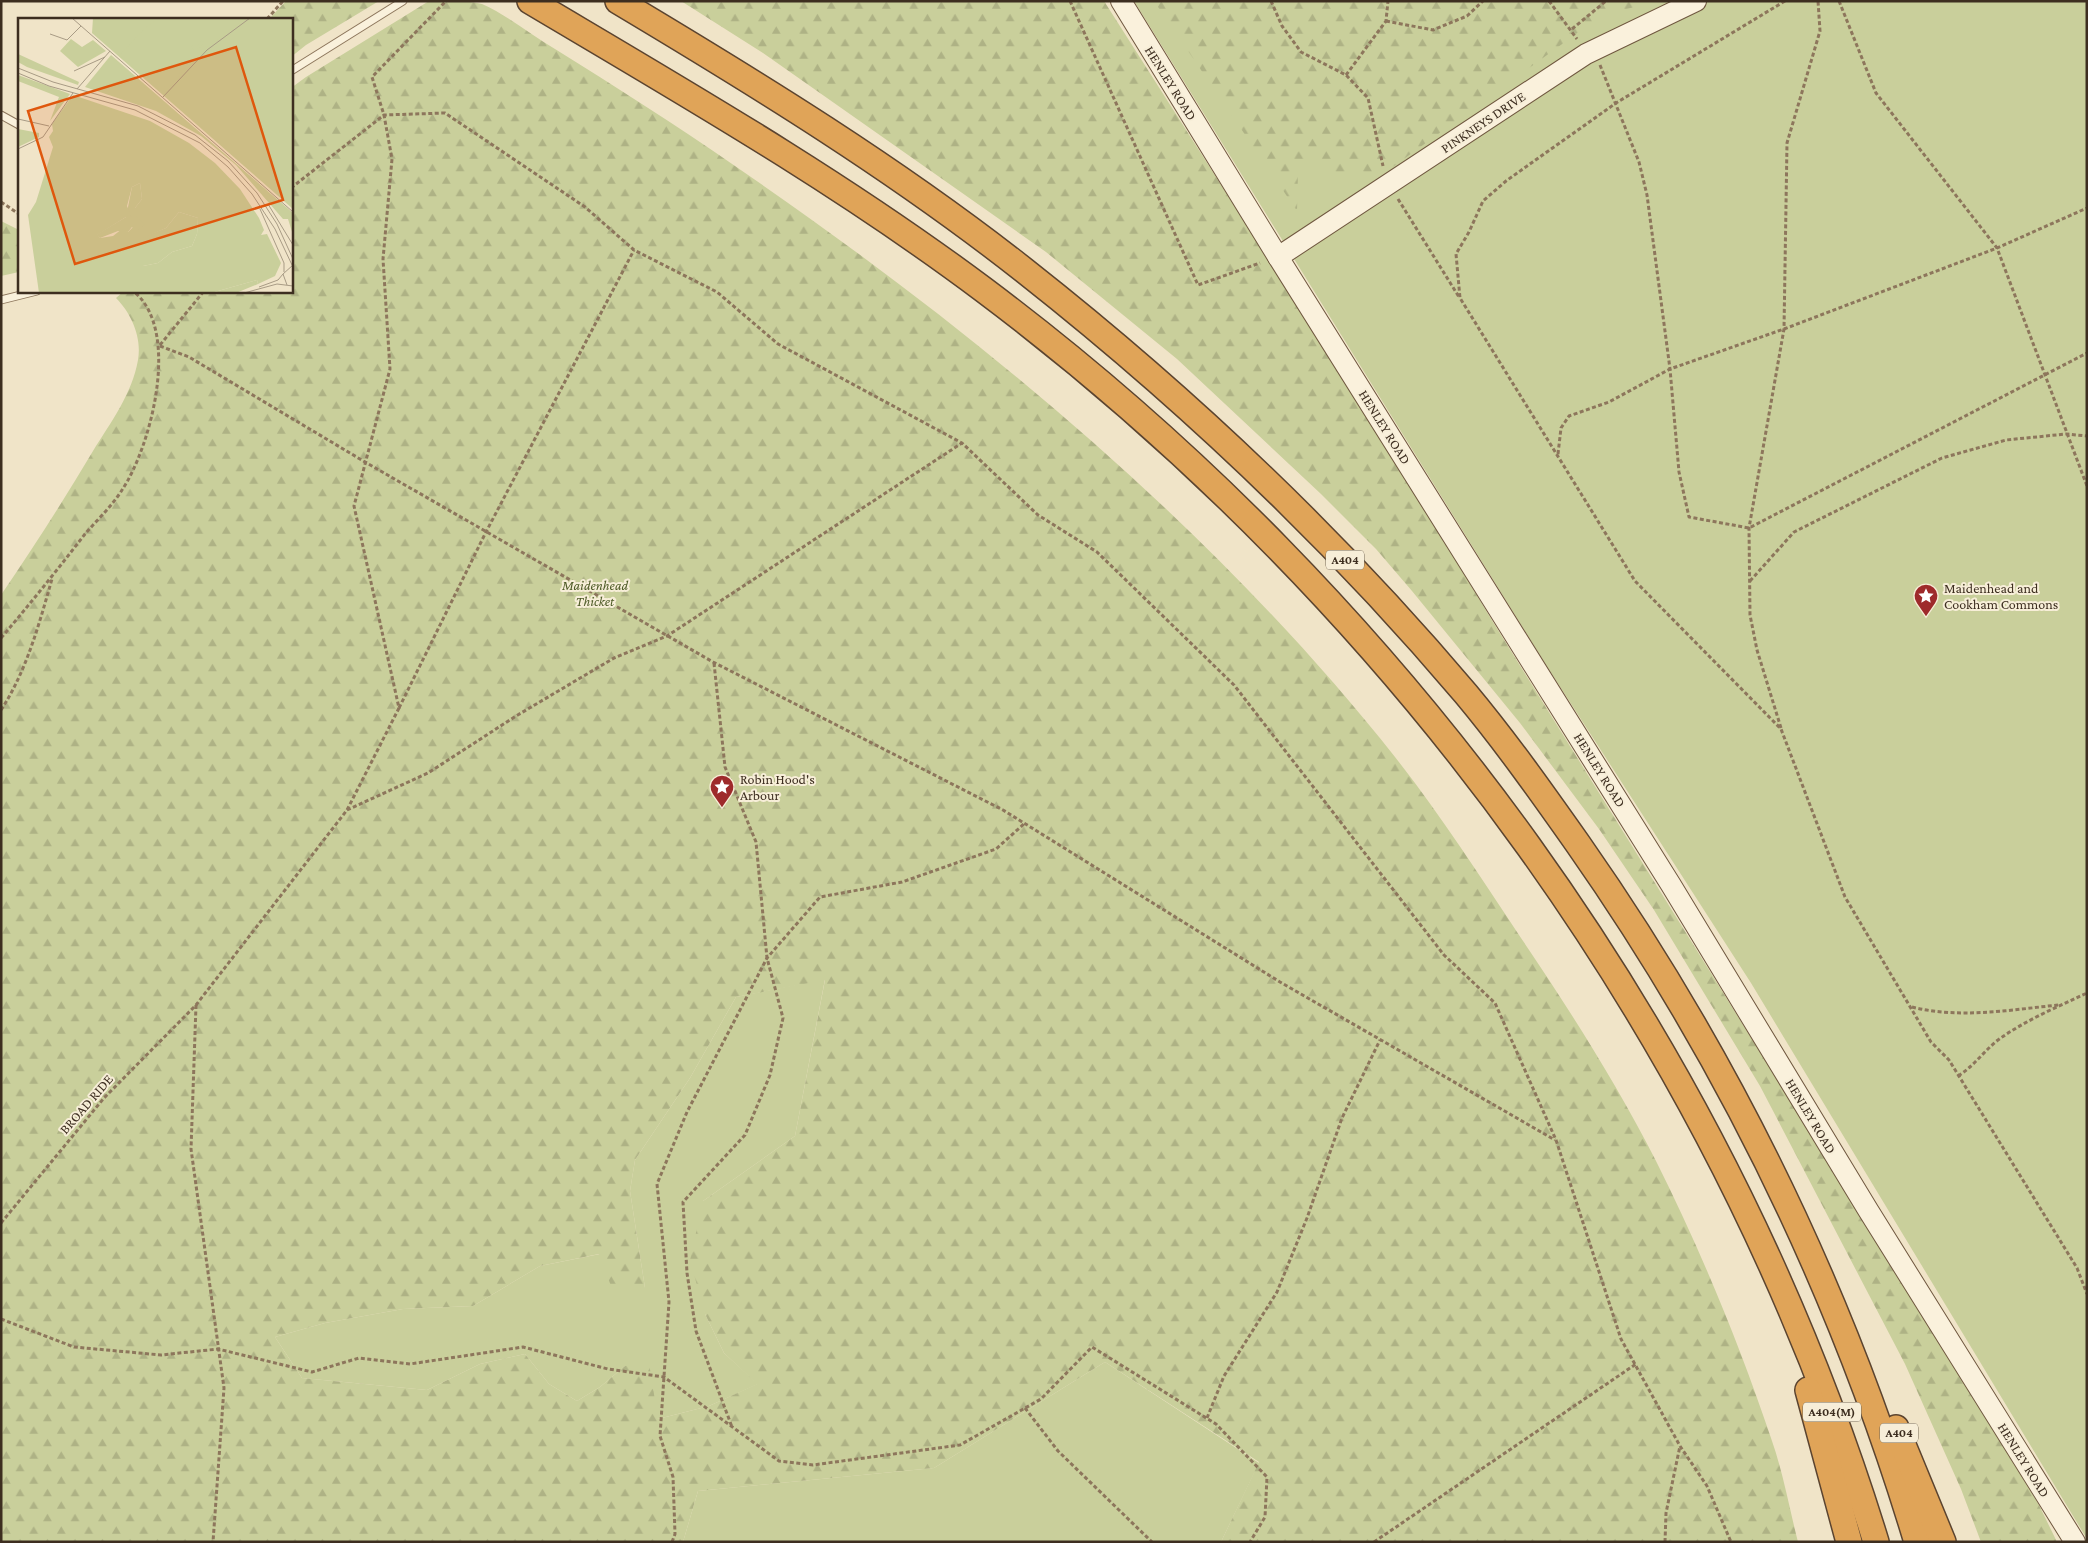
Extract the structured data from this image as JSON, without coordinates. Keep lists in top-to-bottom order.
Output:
{
  "streets": {
    "highway": ["A404", "A404(M)"],
    "street": ["HENLEY ROAD", "PINKNEYS DRIVE"],
    "path": ["BROAD RIDE"]
  },
  "crossings": [
    ["HENLEY ROAD", "PINKNEYS DRIVE"],
    ["A404", "A404(M)"]
  ],
  "parks": ["Maidenhead Thicket"],
  "places": {
    "place": ["Maidenhead and Cookham Commons", "Robin Hood's Arbour"]
  }
}
